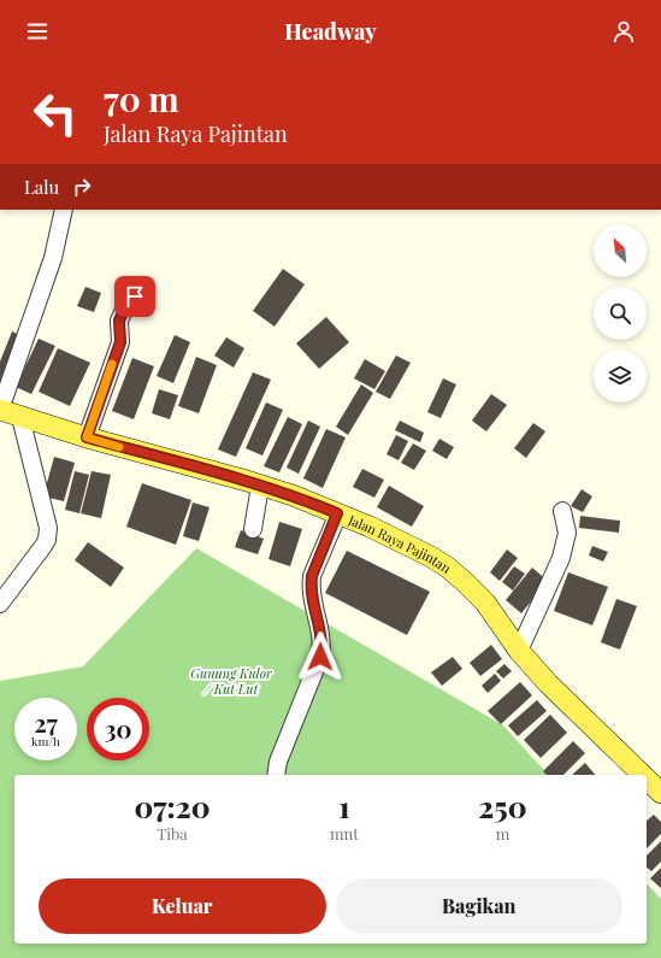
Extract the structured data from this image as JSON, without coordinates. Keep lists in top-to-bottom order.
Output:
{
  "streets": {
    "main road": ["Jalan Raya Pajintan"]
  },
  "parks": ["Gunung Kulor / Kut Lut"],
  "north": "top left",
  "page": {
    "header": "Headway",
    "turn": ["70 m", "Jalan Raya Pajintan"],
    "then": "Lalu",
    "speed": "27 km/h",
    "limit": "30",
    "eta": [
      "07:20",
      "Tiba",
      "1",
      "mnt",
      "250",
      "m"
    ],
    "buttons": ["Keluar", "Bagikan"]
  }
}
